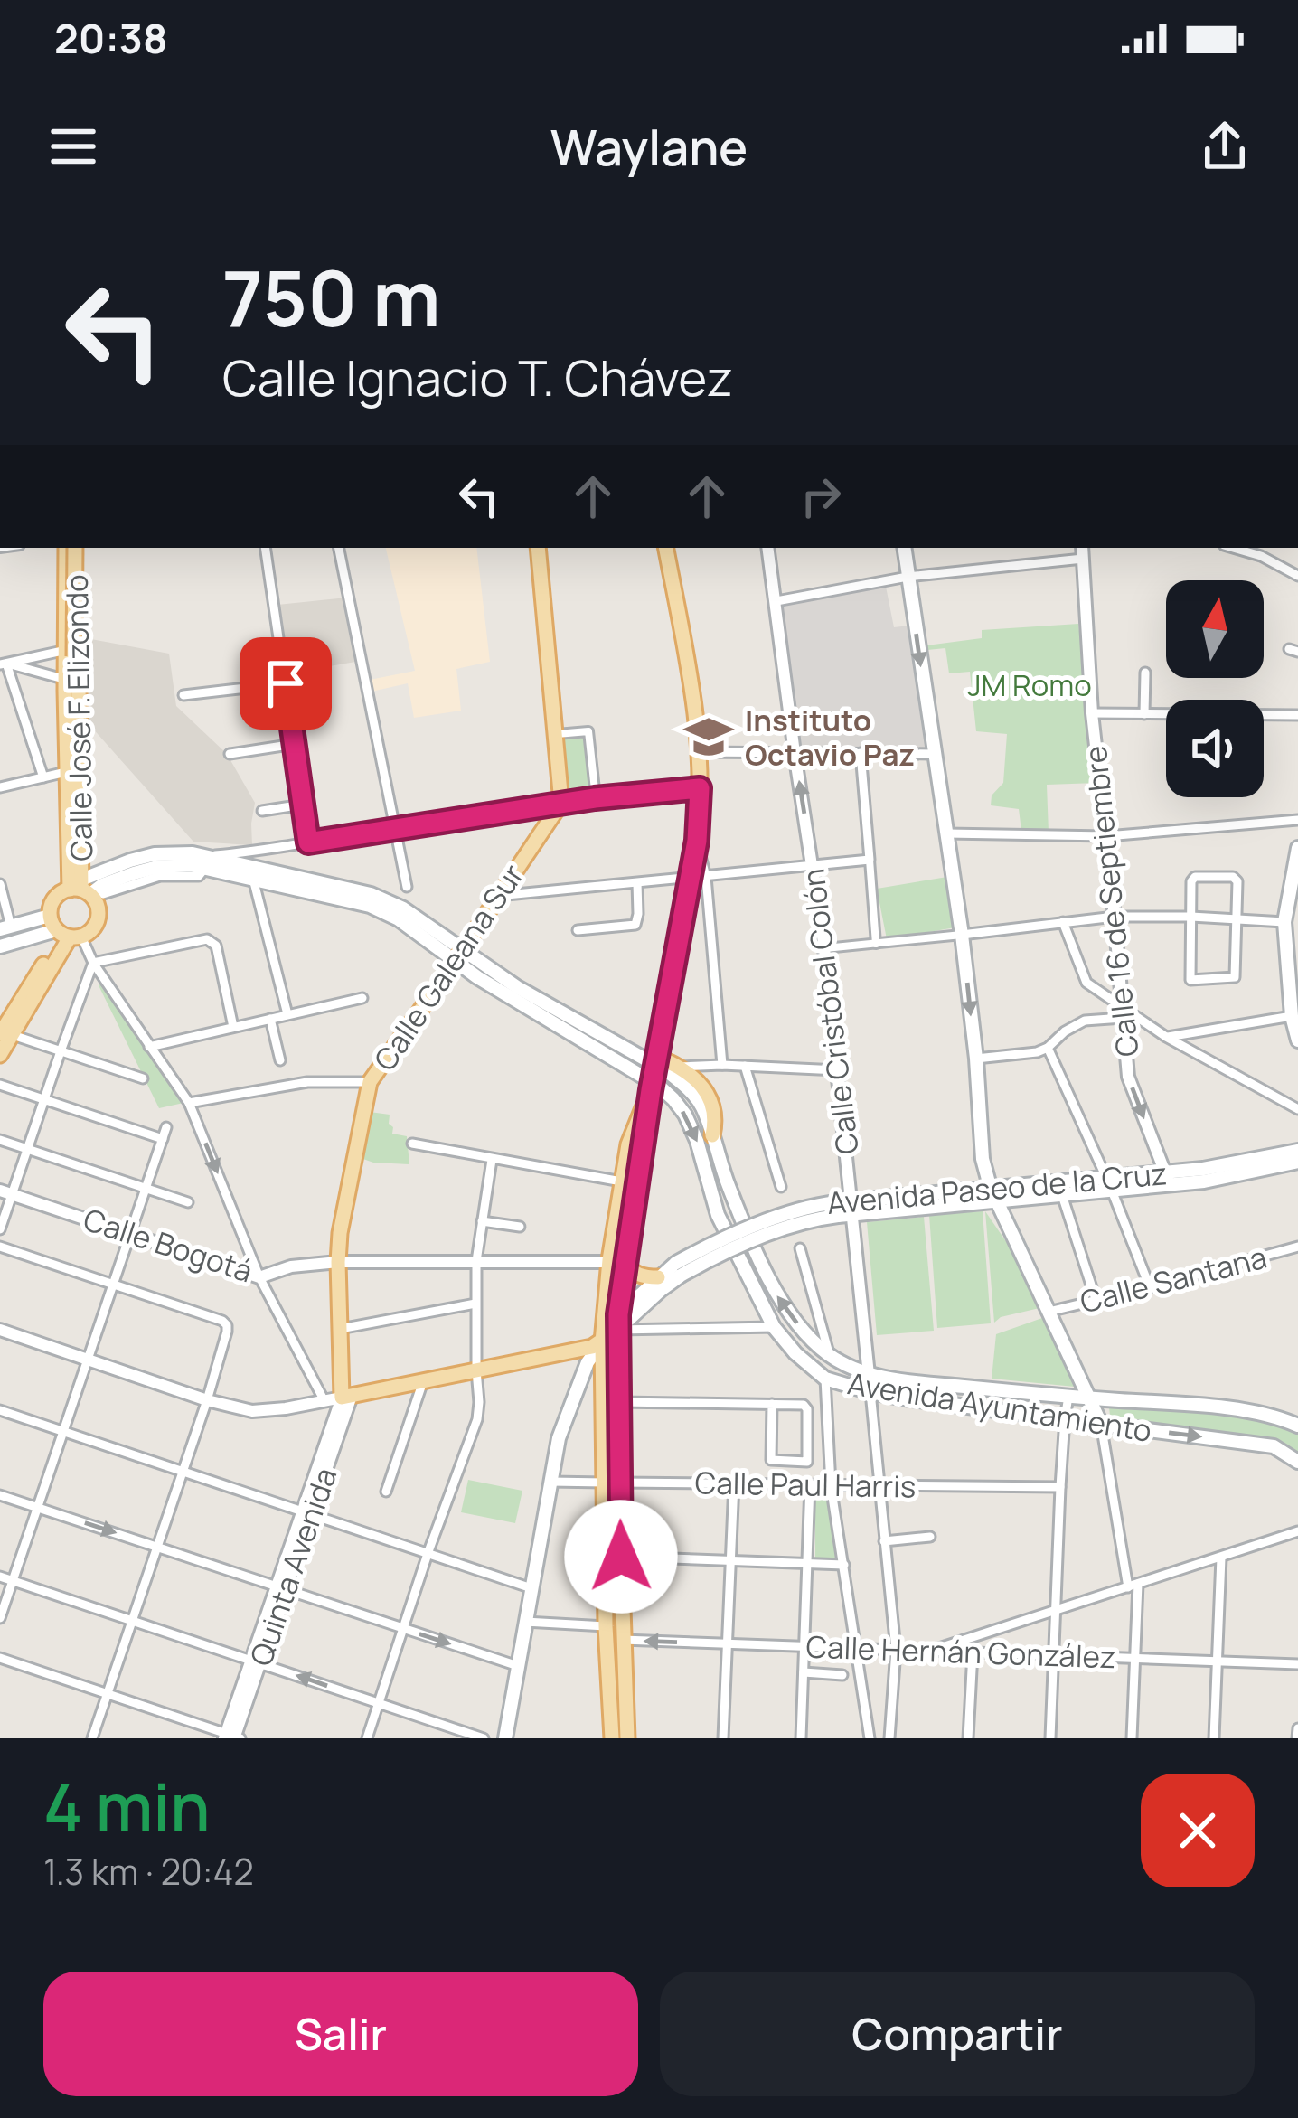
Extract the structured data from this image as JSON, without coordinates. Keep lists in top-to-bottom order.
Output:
{
  "streets": {
    "main road": [
      "Calle José F. Elizondo",
      "Calle Galeana Sur",
      "Avenida Paseo de la Cruz",
      "Avenida Ayuntamiento"
    ],
    "street": [
      "Calle 16 de Septiembre",
      "Calle Cristóbal Colón",
      "Calle Bogotá",
      "Calle Santana",
      "Calle Paul Harris",
      "Quinta Avenida",
      "Calle Hernán González"
    ]
  },
  "crossings": [
    ["Calle José F. Elizondo", "Avenida Ayuntamiento"],
    ["Calle 16 de Septiembre", "Avenida Paseo de la Cruz"],
    ["Calle Galeana Sur", "Calle Bogotá"],
    ["Calle Galeana Sur", "Quinta Avenida"],
    ["Calle Cristóbal Colón", "Avenida Paseo de la Cruz"],
    ["Calle Cristóbal Colón", "Avenida Ayuntamiento"],
    ["Calle Cristóbal Colón", "Calle Paul Harris"],
    ["Calle Cristóbal Colón", "Calle Hernán González"]
  ],
  "parks": ["JM Romo"],
  "places": {
    "school or university": ["Instituto Octavio Paz"]
  },
  "north": "top",
  "page": {
    "status": "20:38",
    "header": "Waylane",
    "turn": ["750 m", "Calle Ignacio T. Chávez"],
    "heading": ["4 min", "1.3 km · 20:42"],
    "buttons": ["Salir", "Compartir"]
  }
}
